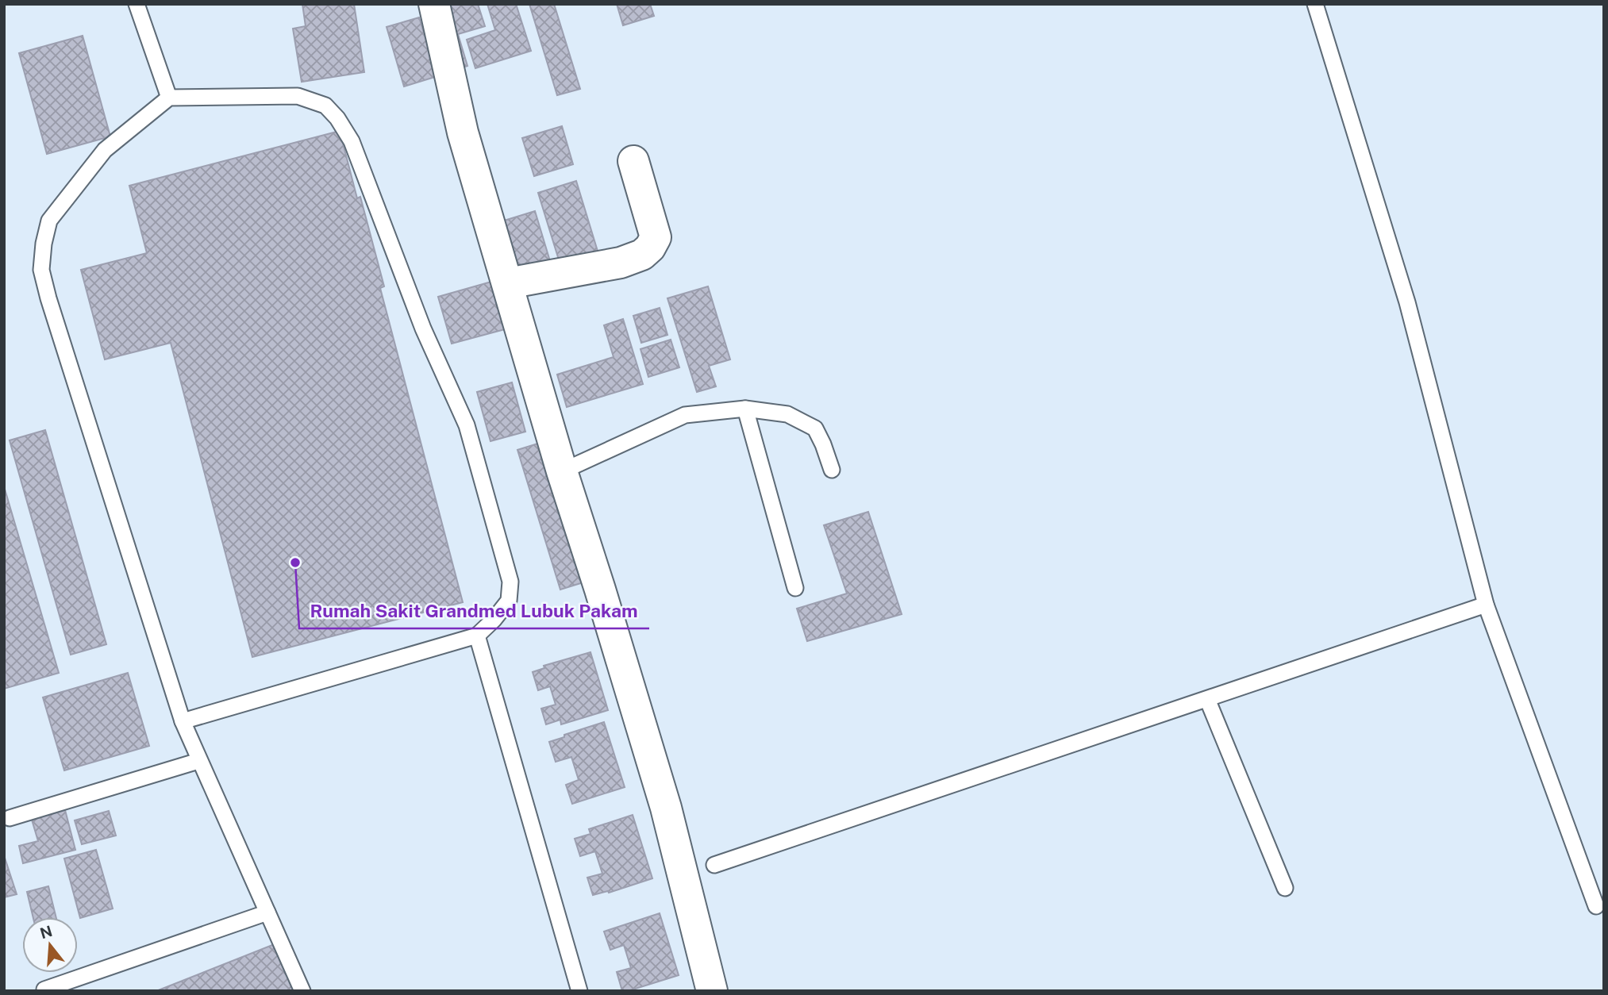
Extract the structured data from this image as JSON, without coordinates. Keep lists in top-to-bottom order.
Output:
{
  "places": ["Rumah Sakit Grandmed Lubuk Pakam"],
  "north": "top"
}
